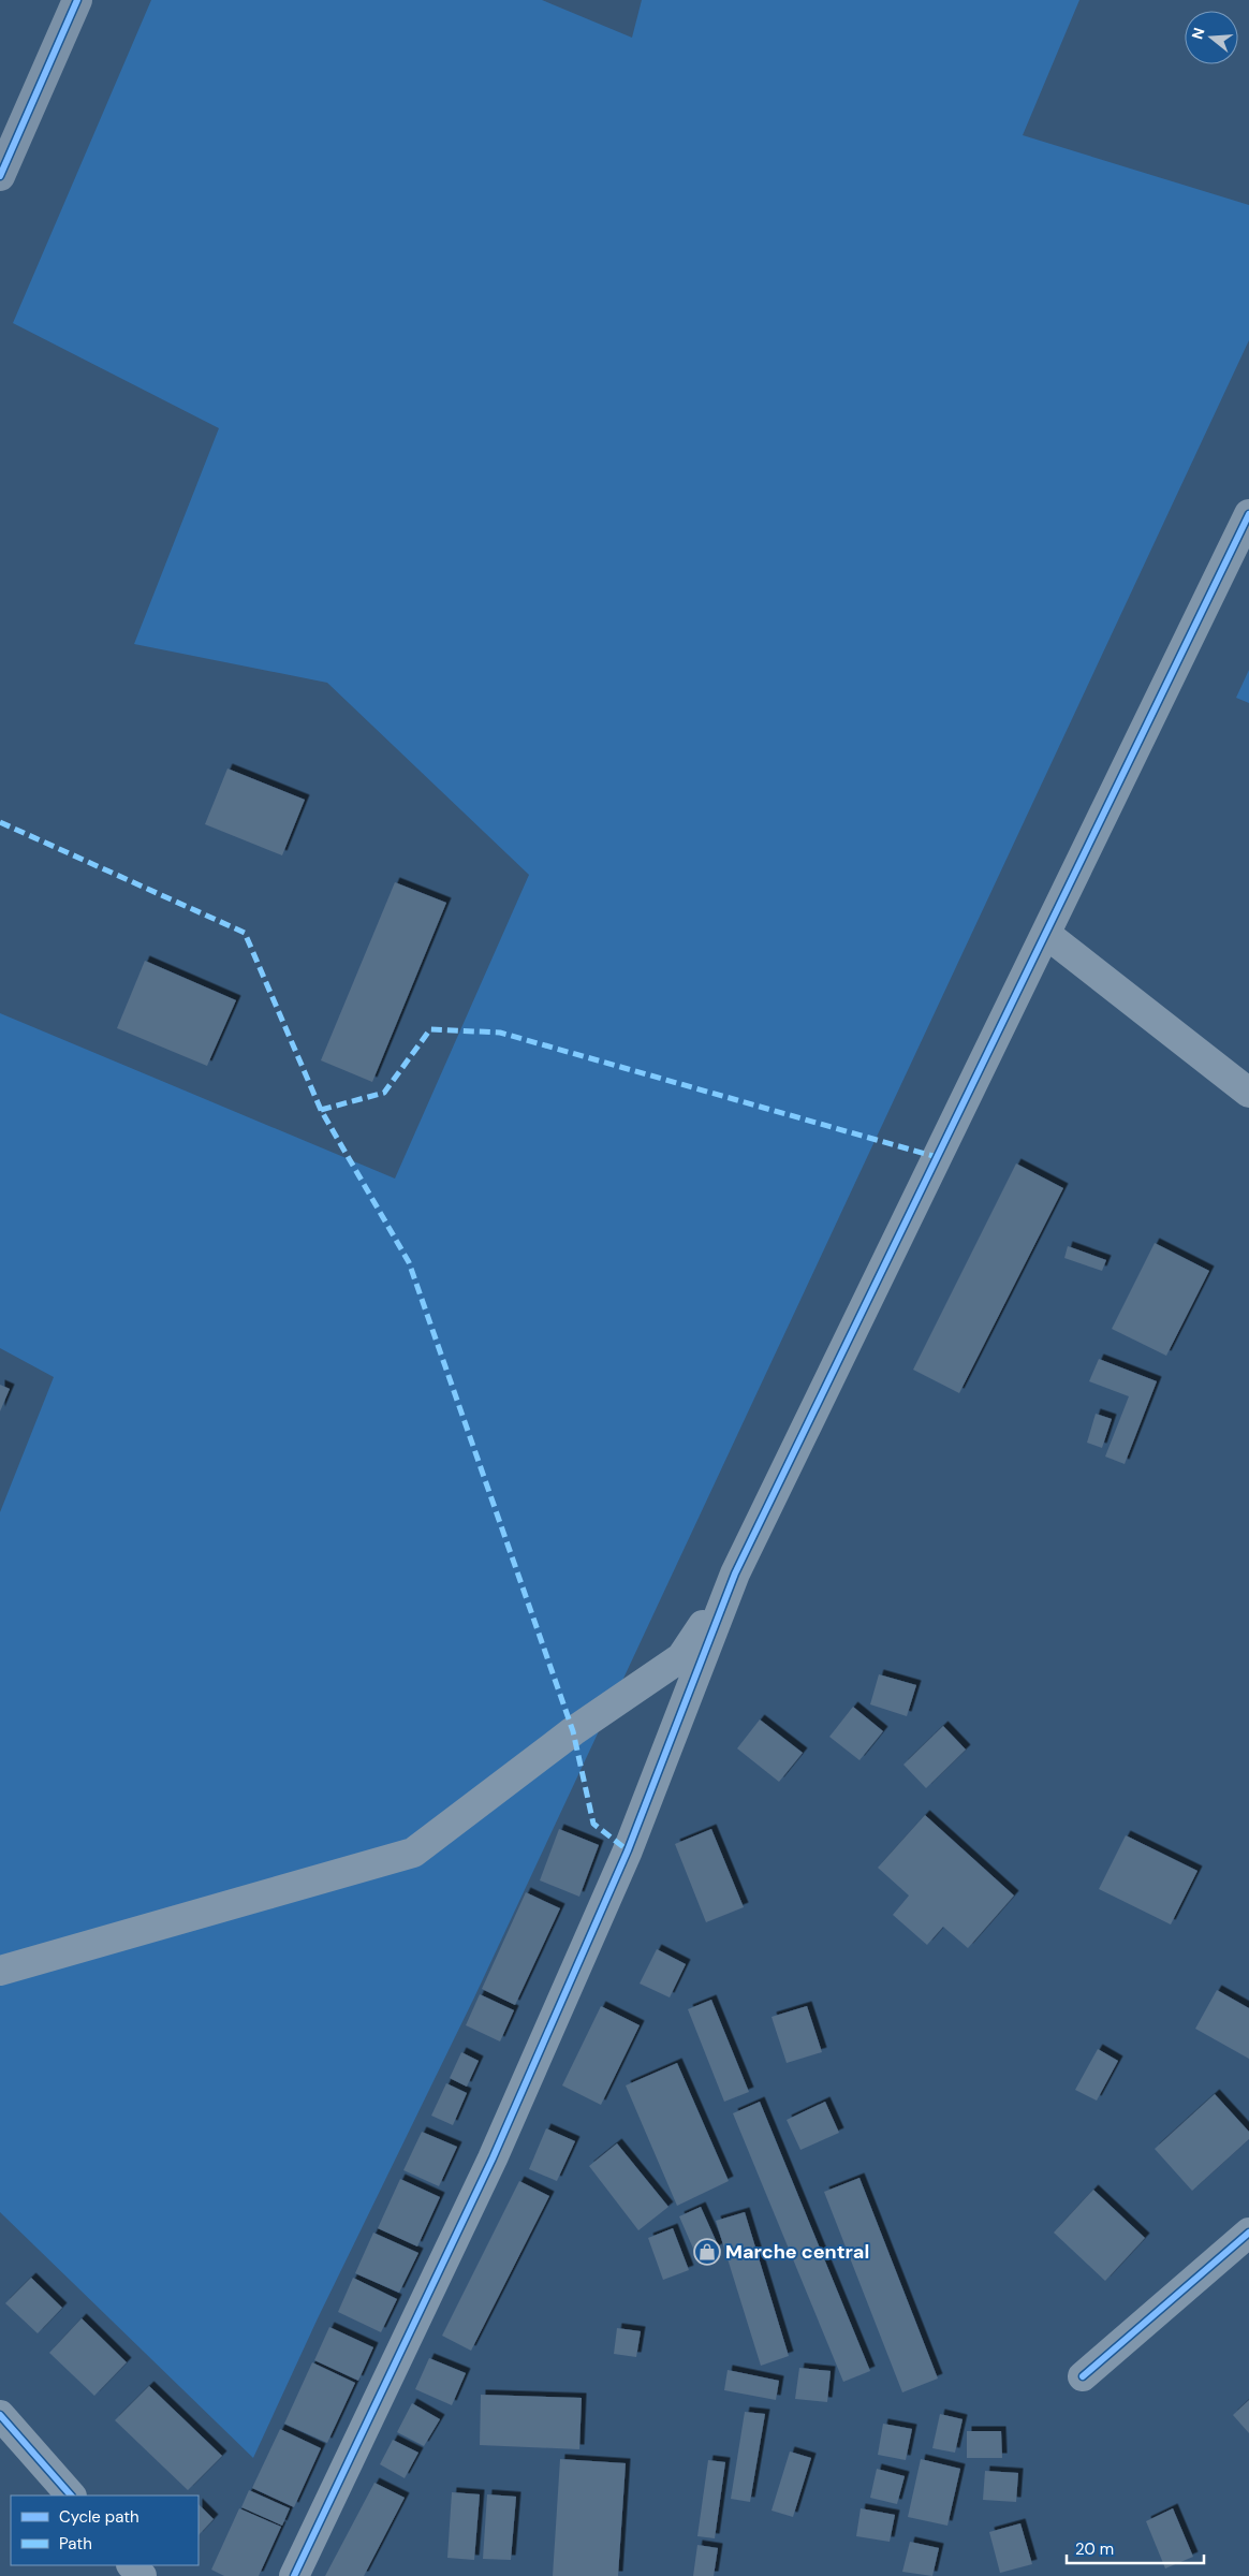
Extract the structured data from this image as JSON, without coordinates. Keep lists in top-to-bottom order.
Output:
{
  "places": {
    "shop": ["Marche central"]
  },
  "legend": ["Cycle path", "Path"],
  "scale_bar": "20 m",
  "north": "left"
}
